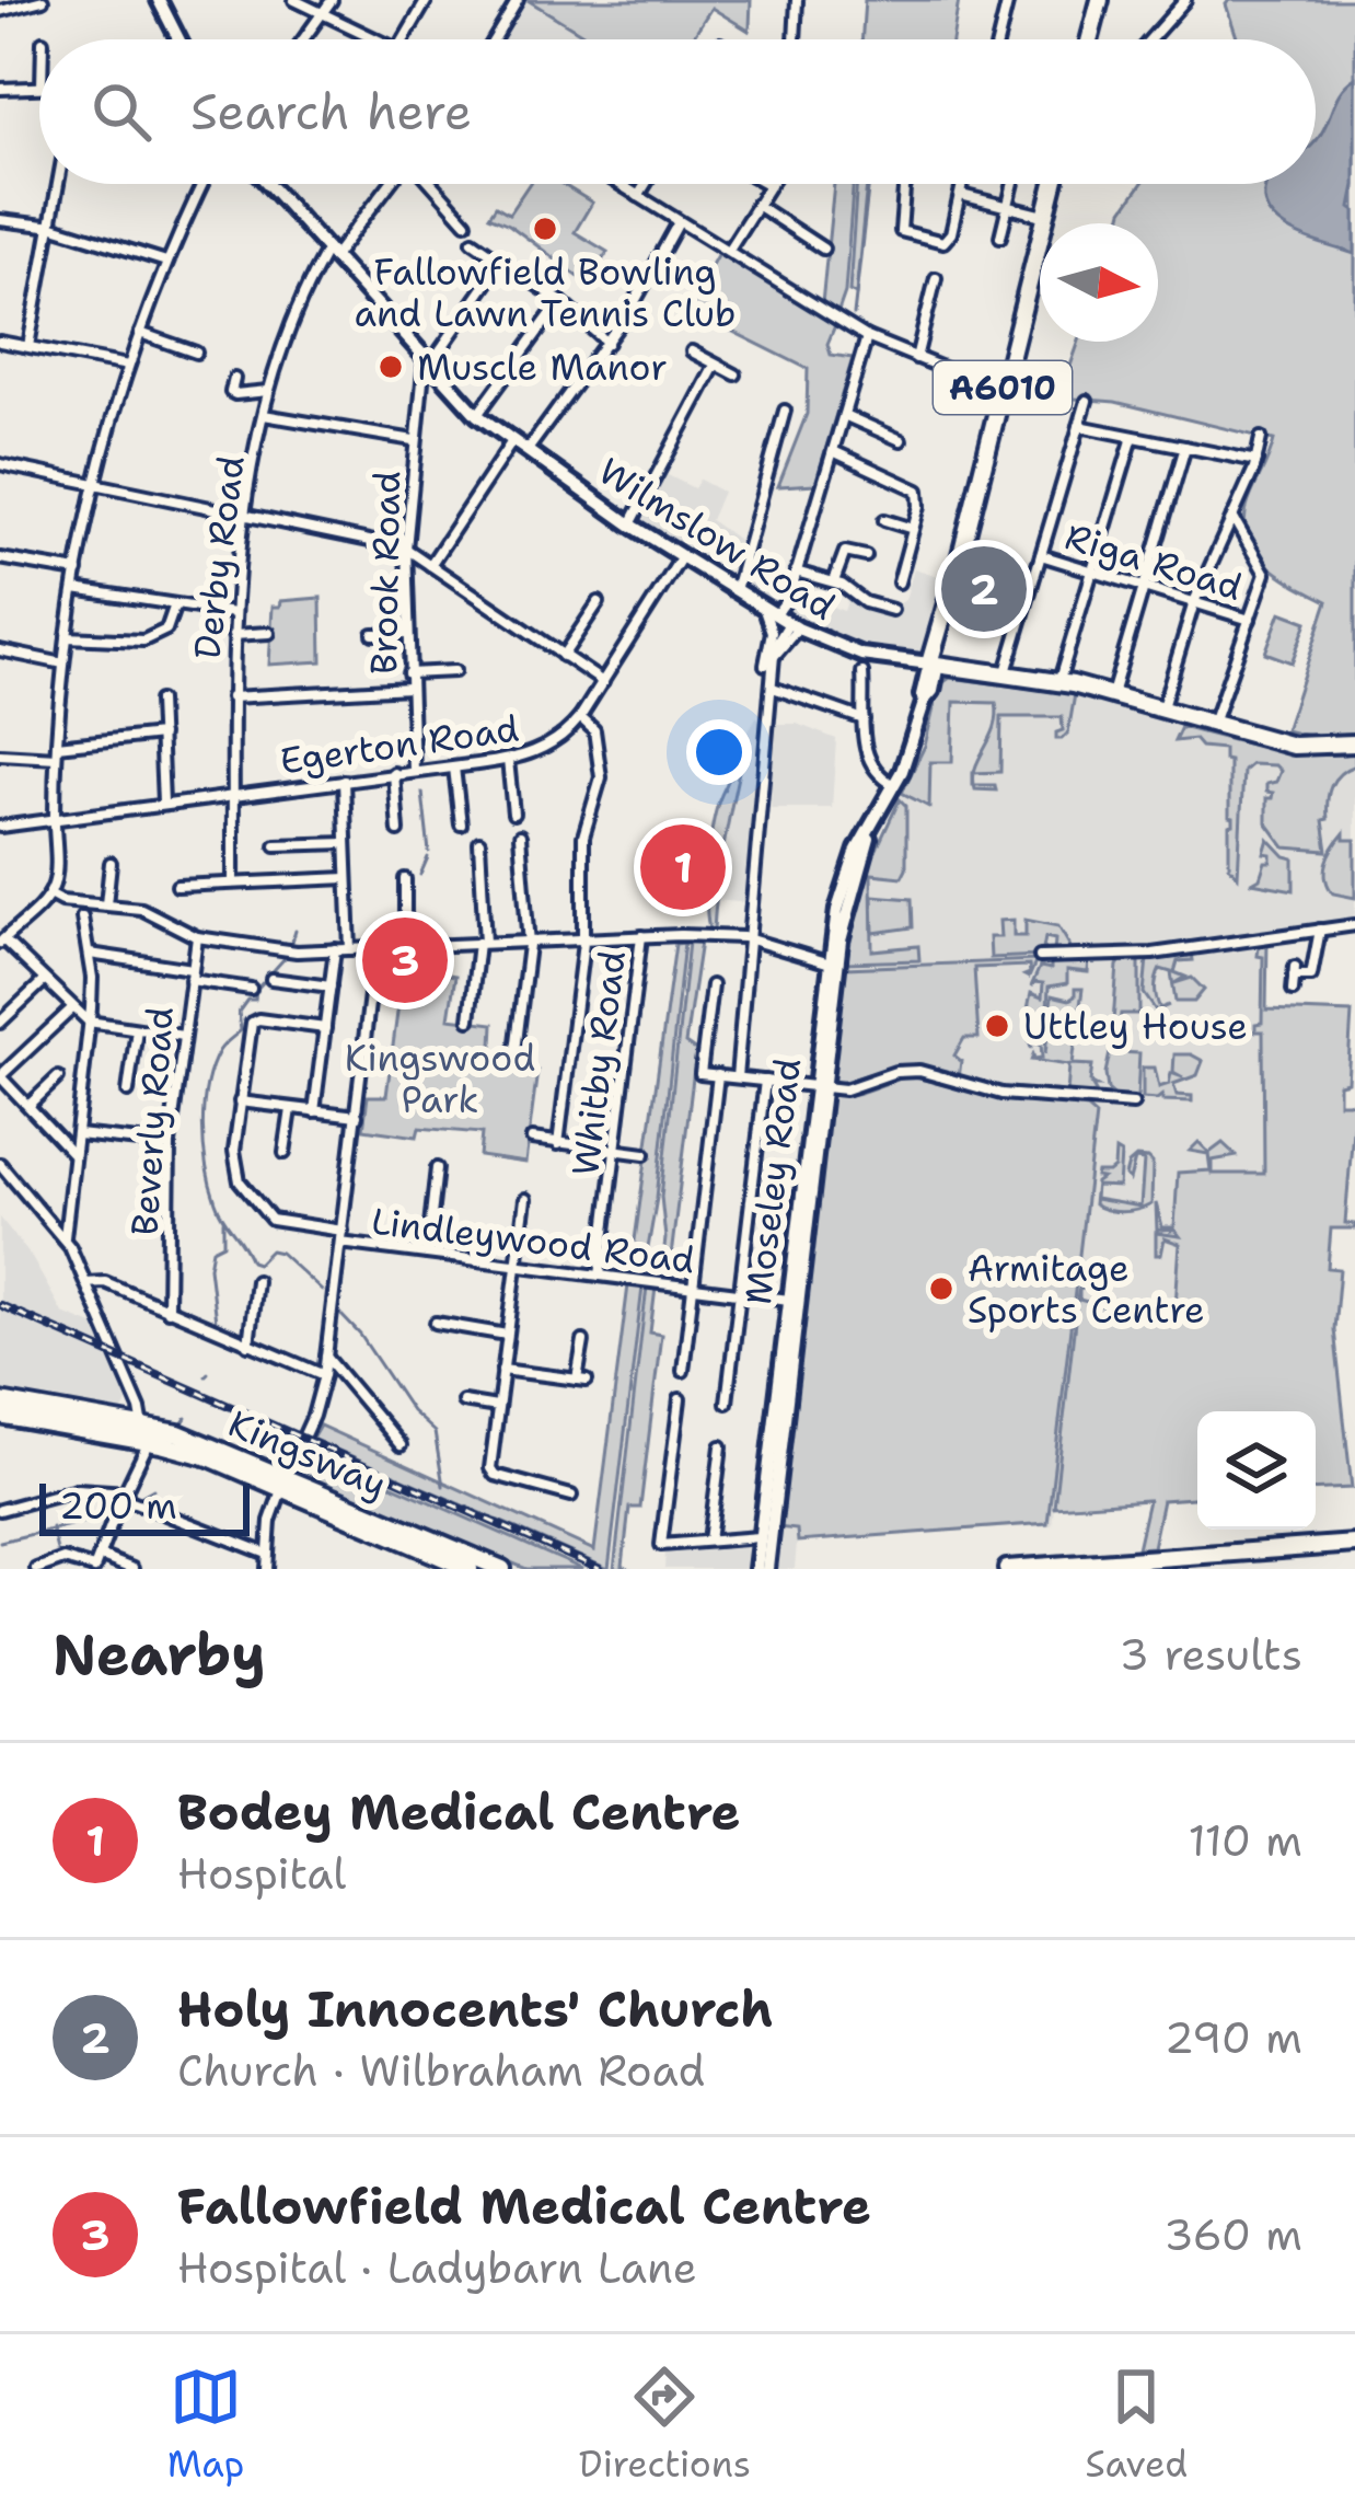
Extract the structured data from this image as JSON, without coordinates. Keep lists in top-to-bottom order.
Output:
{
  "streets": {
    "highway": ["A6010", "Wilmslow Road", "Kingsway"],
    "main road": ["Moseley Road"],
    "street": [
      "Derby Road",
      "Riga Road",
      "Brook Road",
      "Egerton Road",
      "Whitby Road",
      "Beverly Road",
      "Lindleywood Road"
    ]
  },
  "crossings": [
    ["A6010", "Wilmslow Road"],
    ["A6010", "Moseley Road"],
    ["Wilmslow Road", "Derby Road"],
    ["Wilmslow Road", "Brook Road"],
    ["Wilmslow Road", "Egerton Road"],
    ["Wilmslow Road", "Moseley Road"],
    ["Derby Road", "Egerton Road"],
    ["Brook Road", "Egerton Road"],
    ["Whitby Road", "Lindleywood Road"],
    ["Moseley Road", "Lindleywood Road"]
  ],
  "parks": ["Kingswood Park"],
  "places": [
    "Fallowfield Bowling and Lawn Tennis Club",
    "Muscle Manor",
    "Uttley House",
    "Armitage Sports Centre"
  ],
  "scale_bar": "200 m",
  "north": "right",
  "page": {
    "search": "Search here",
    "pins": ["2", "1", "3"],
    "scale": "200 m",
    "heading": ["Nearby", "3 results"],
    "list": [
      {
        "mark": "1",
        "name": "Bodey Medical Centre",
        "note": "Hospital",
        "value": "110 m"
      },
      {
        "mark": "2",
        "name": "Holy Innocents' Church",
        "note": "Church · Wilbraham Road",
        "value": "290 m"
      },
      {
        "mark": "3",
        "name": "Fallowfield Medical Centre",
        "note": "Hospital · Ladybarn Lane",
        "value": "360 m"
      }
    ],
    "nav": ["Map", "Directions", "Saved"]
  }
}
